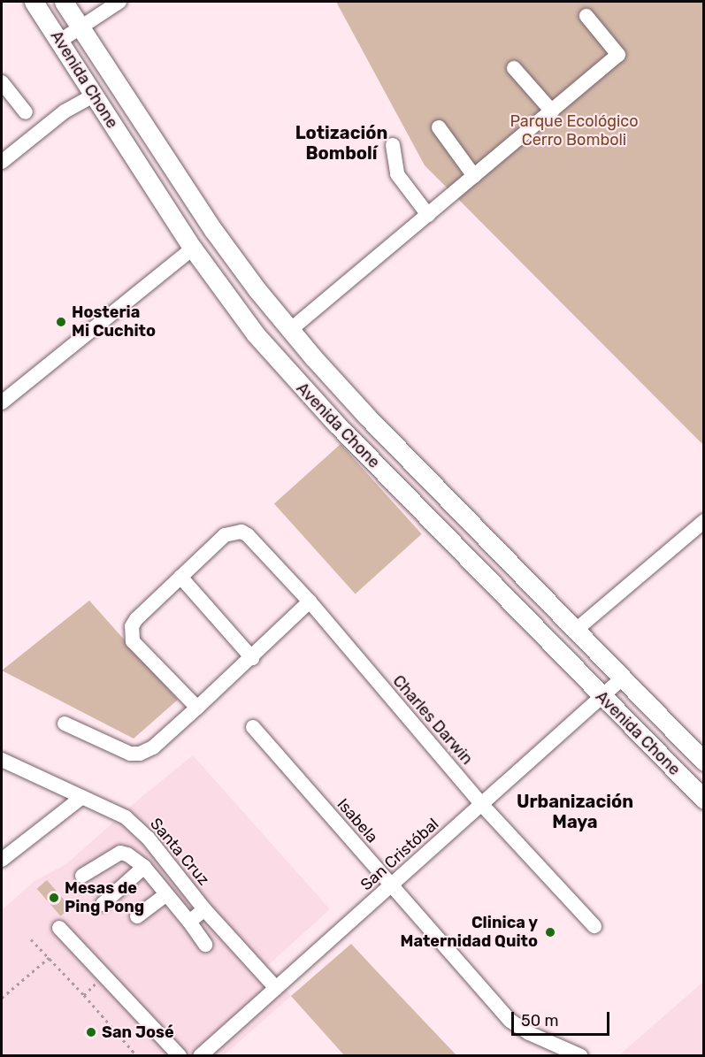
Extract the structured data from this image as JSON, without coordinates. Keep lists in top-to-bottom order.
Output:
{
  "streets": {
    "main road": ["Avenida Chone"],
    "street": [
      "Charles Darwin",
      "Isabela",
      "Santa Cruz",
      "San Cristóbal"
    ]
  },
  "crossings": [
    ["Avenida Chone", "San Cristóbal"],
    ["Charles Darwin", "San Cristóbal"],
    ["Isabela", "San Cristóbal"],
    ["Santa Cruz", "San Cristóbal"]
  ],
  "districts": ["Lotización Bombolí", "Urbanización Maya"],
  "parks": ["Parque Ecológico Cerro Bomboli"],
  "places": [
    "Hosteria Mi Cuchito",
    "Mesas de Ping Pong",
    "Clinica y Maternidad Quito",
    "San José"
  ],
  "scale_bar": "50 m"
}
